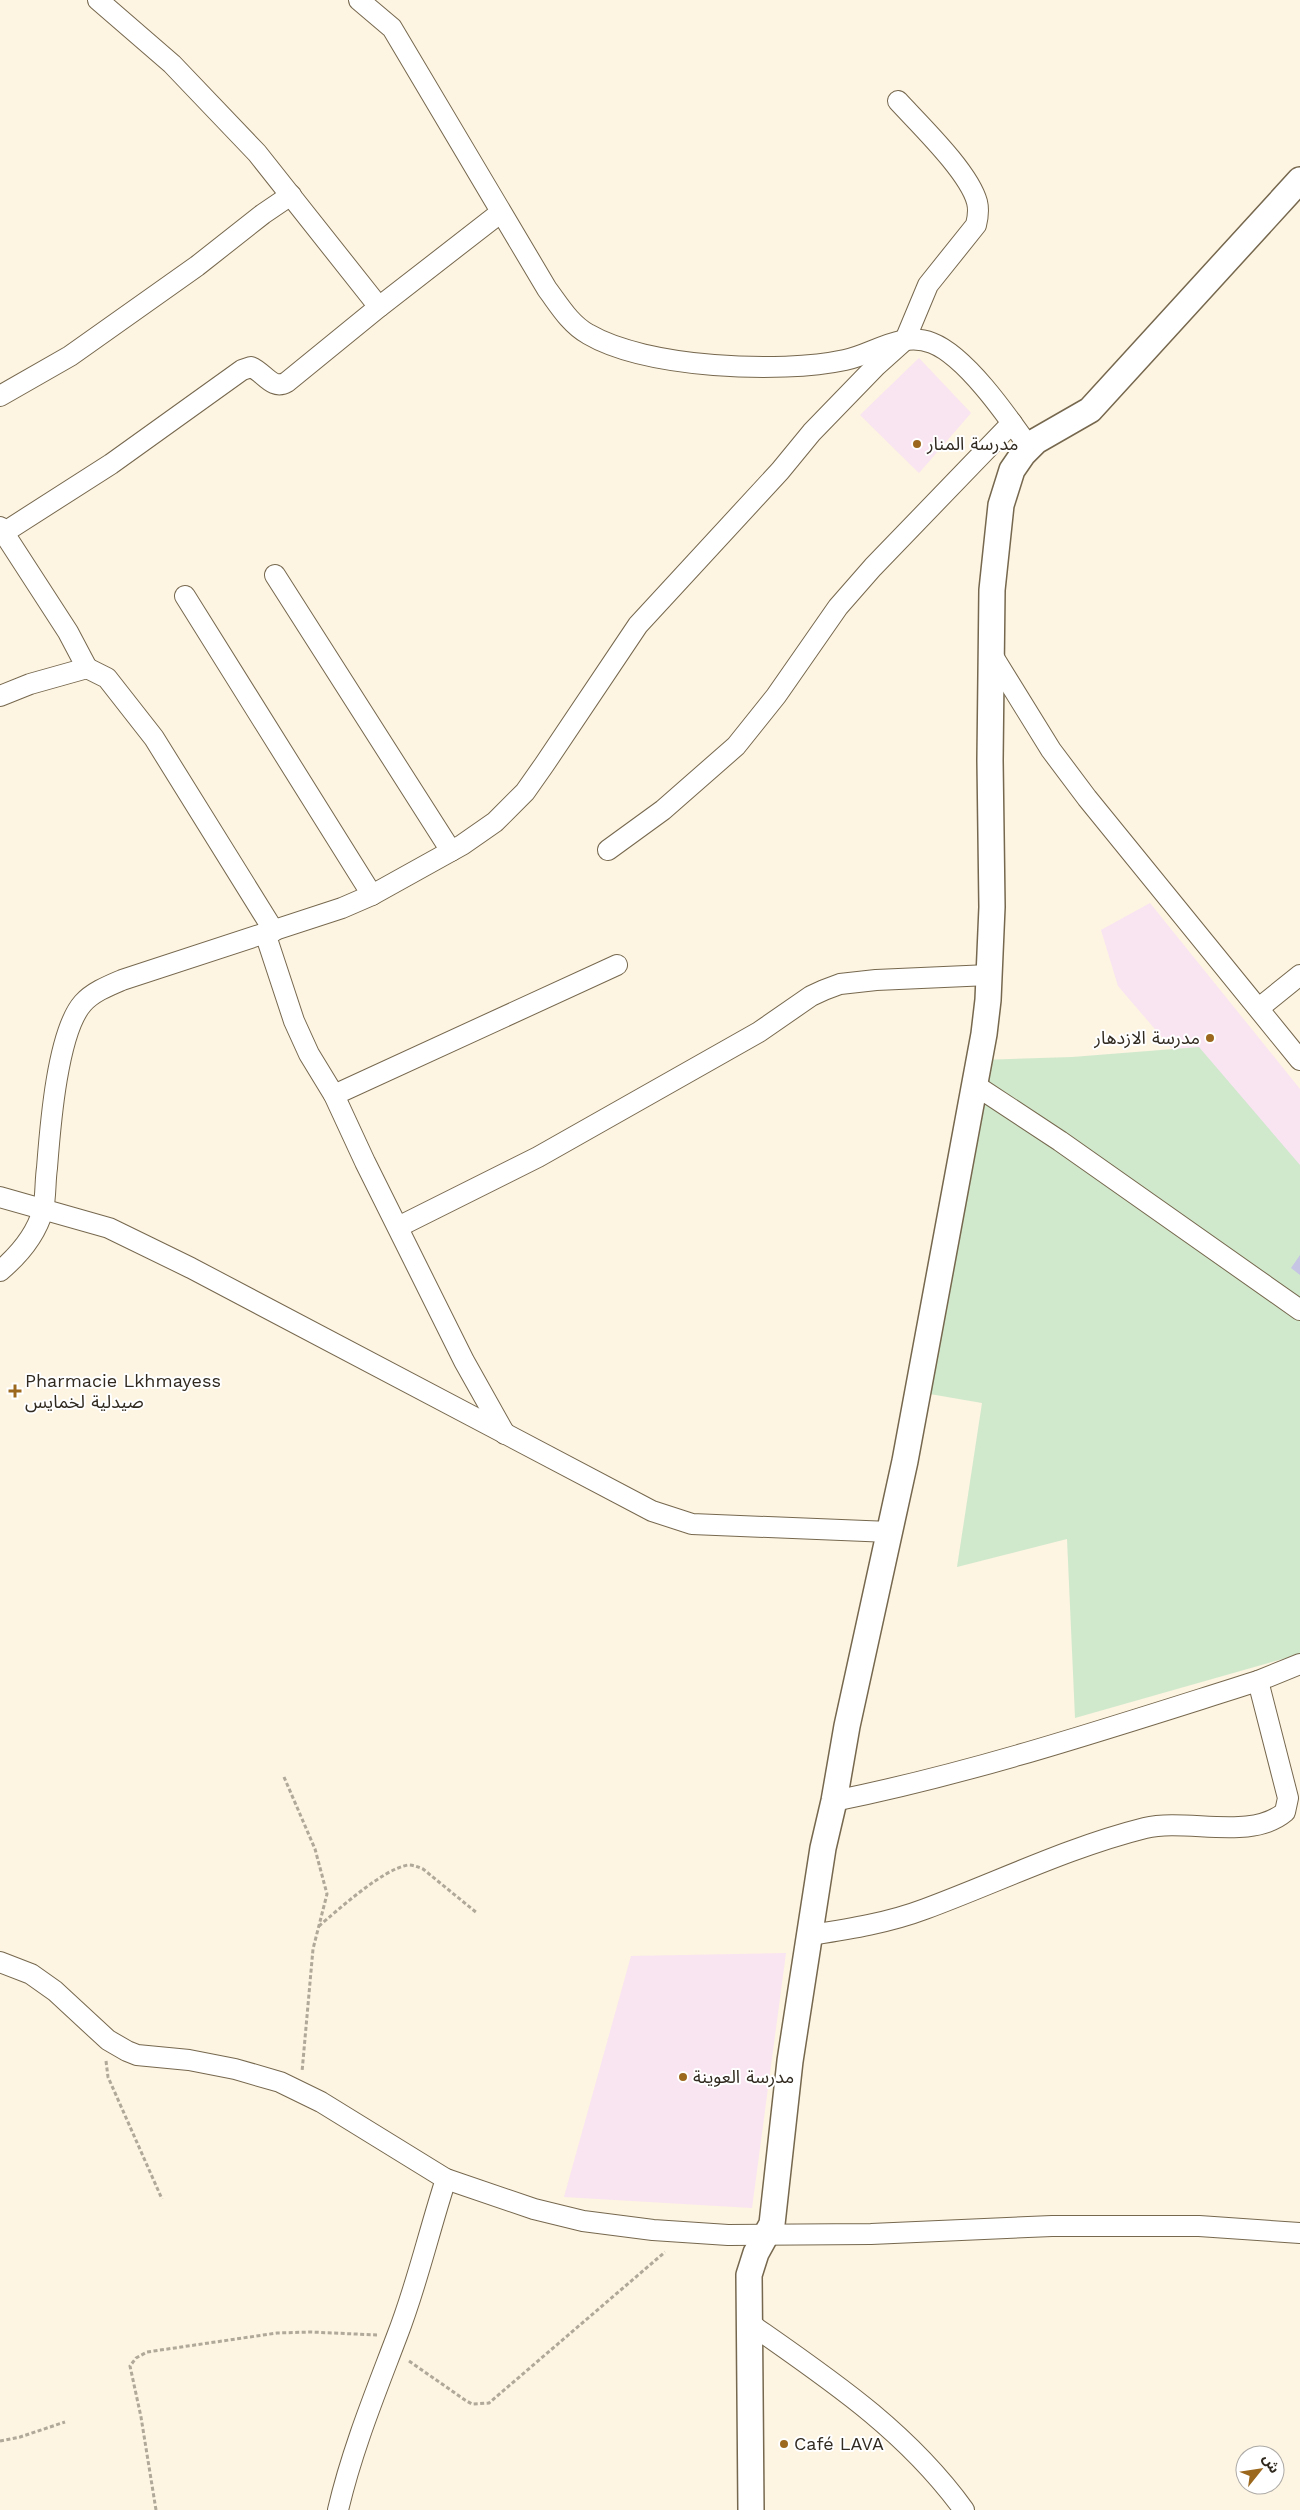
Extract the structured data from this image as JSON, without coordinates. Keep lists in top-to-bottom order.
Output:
{
  "places": {
    "other": [
      "مدرسة المنار",
      "مدرسة الازدهار",
      "مدرسة العوينة",
      "Café LAVA"
    ],
    "health": ["Pharmacie Lkhmayess صيدلية لخمايس"]
  },
  "north": "top right"
}
